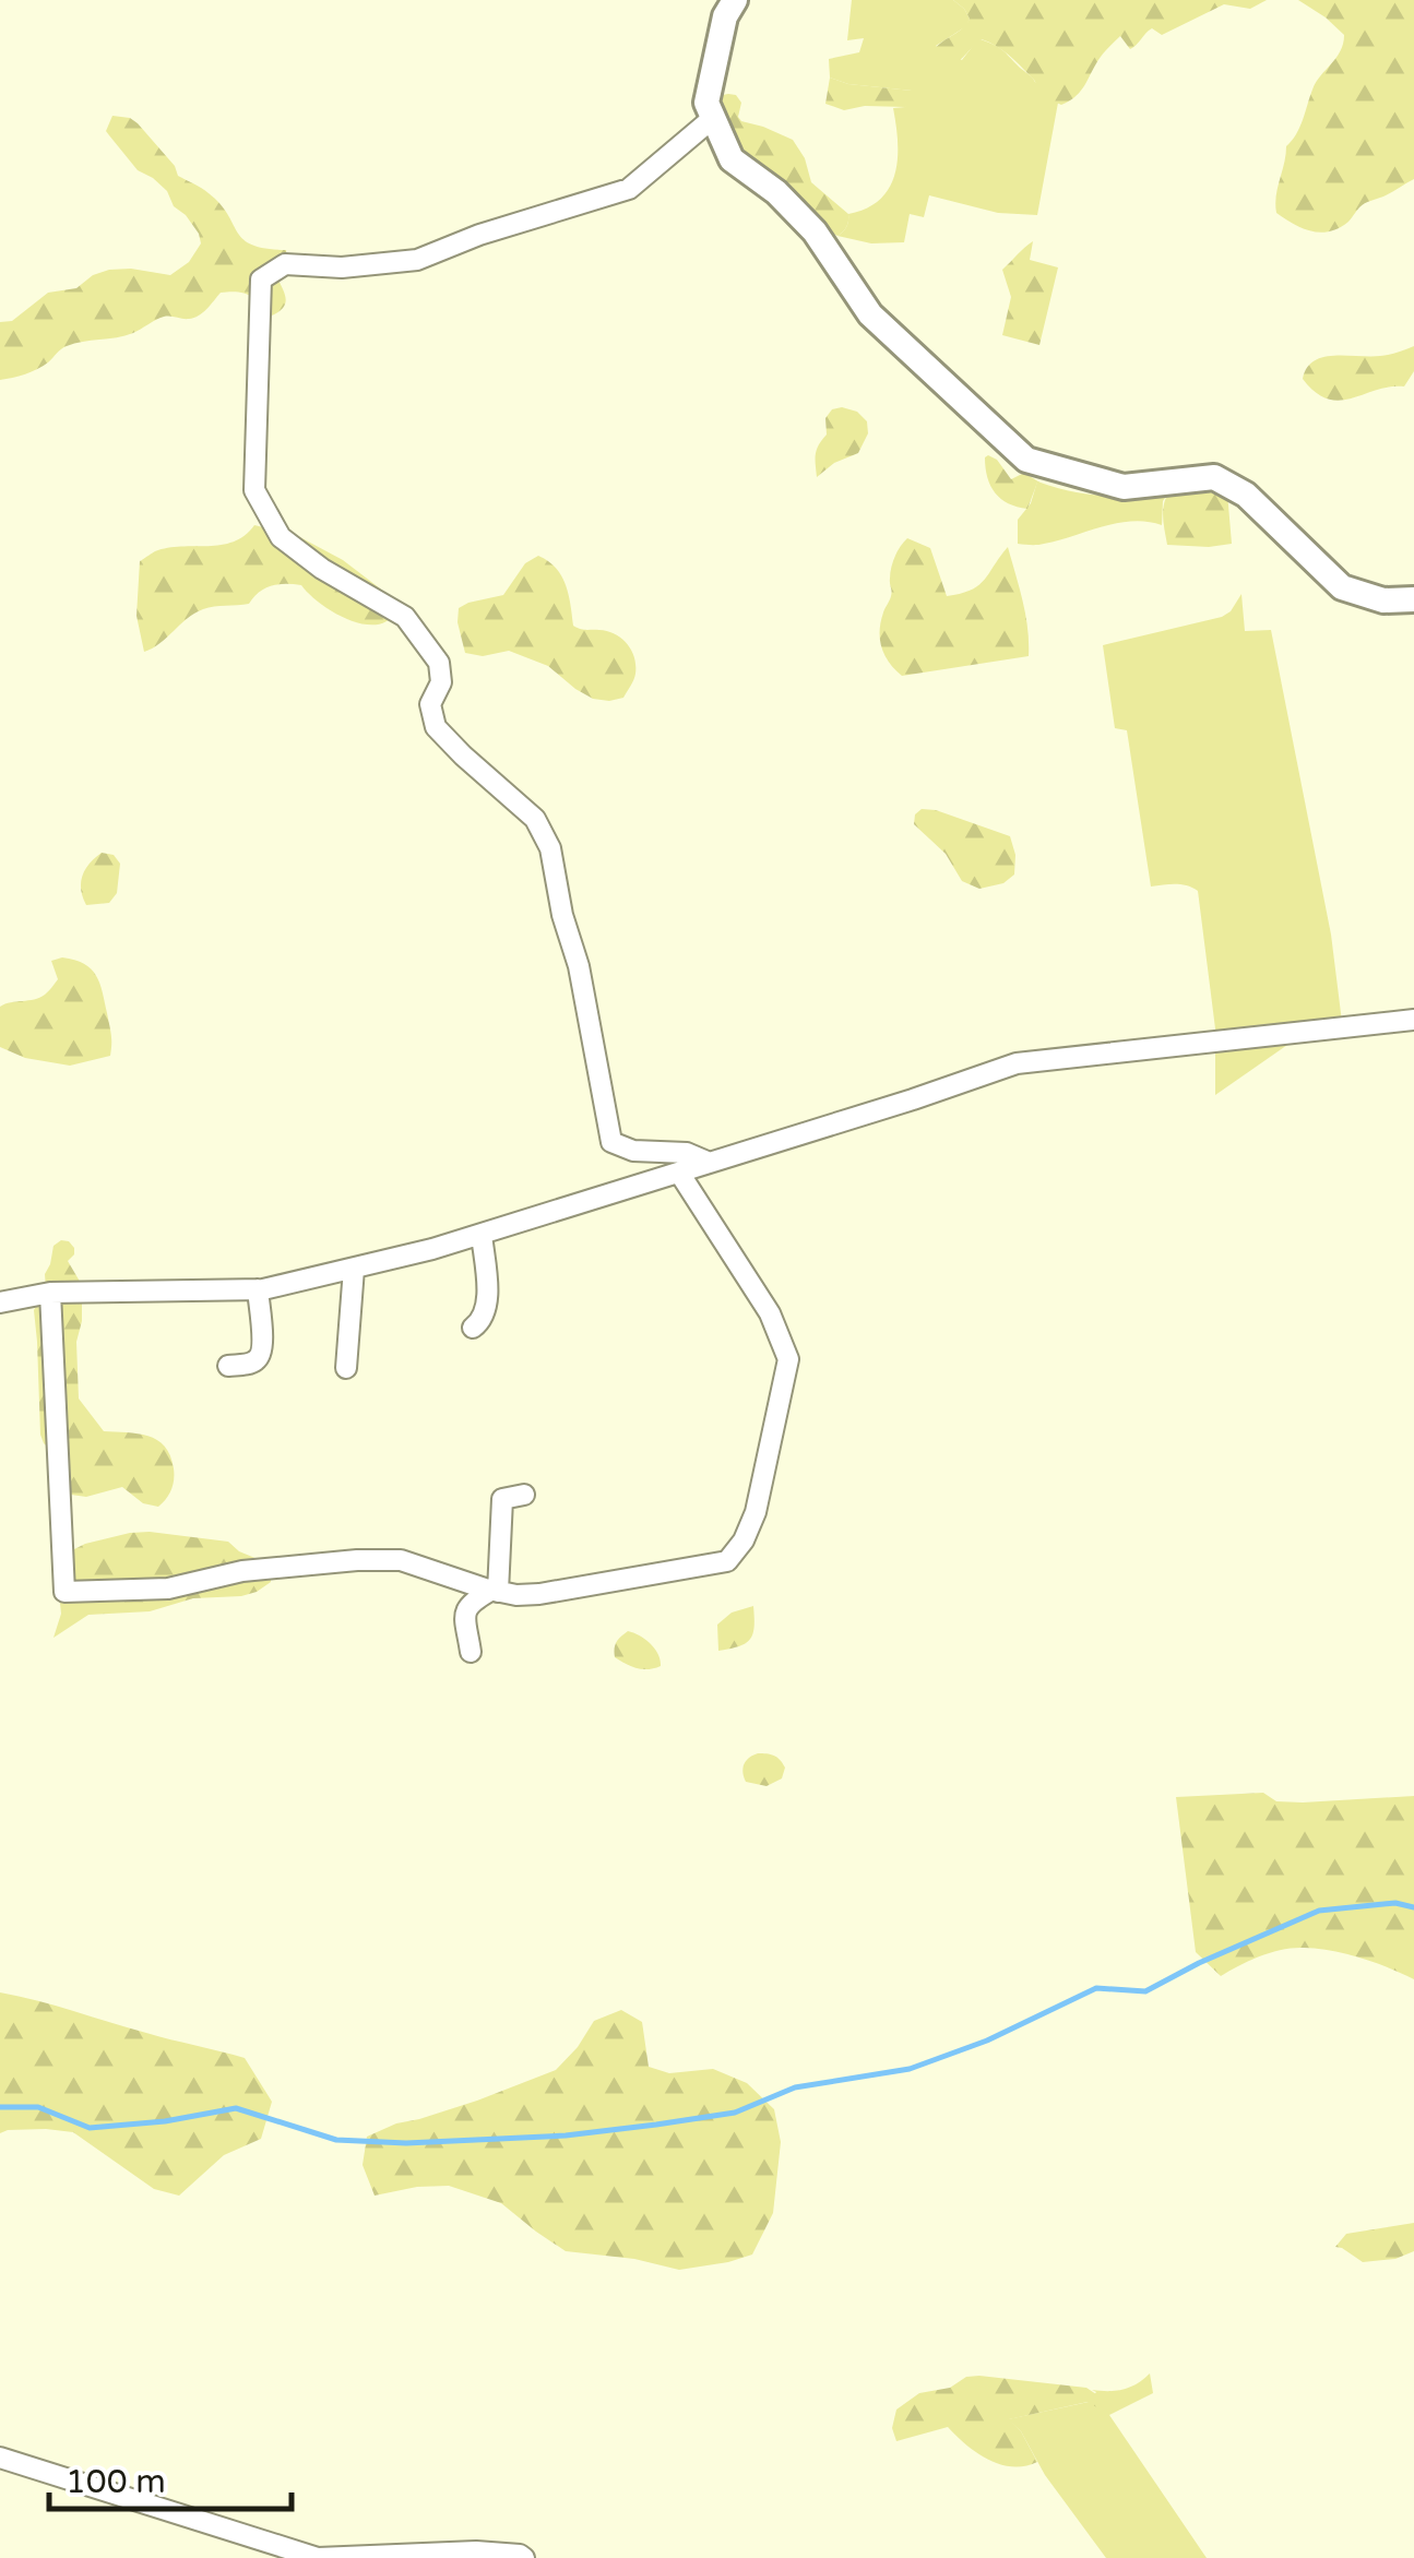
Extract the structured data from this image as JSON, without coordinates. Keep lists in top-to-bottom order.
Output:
{
  "scale_bar": "100 m"
}
